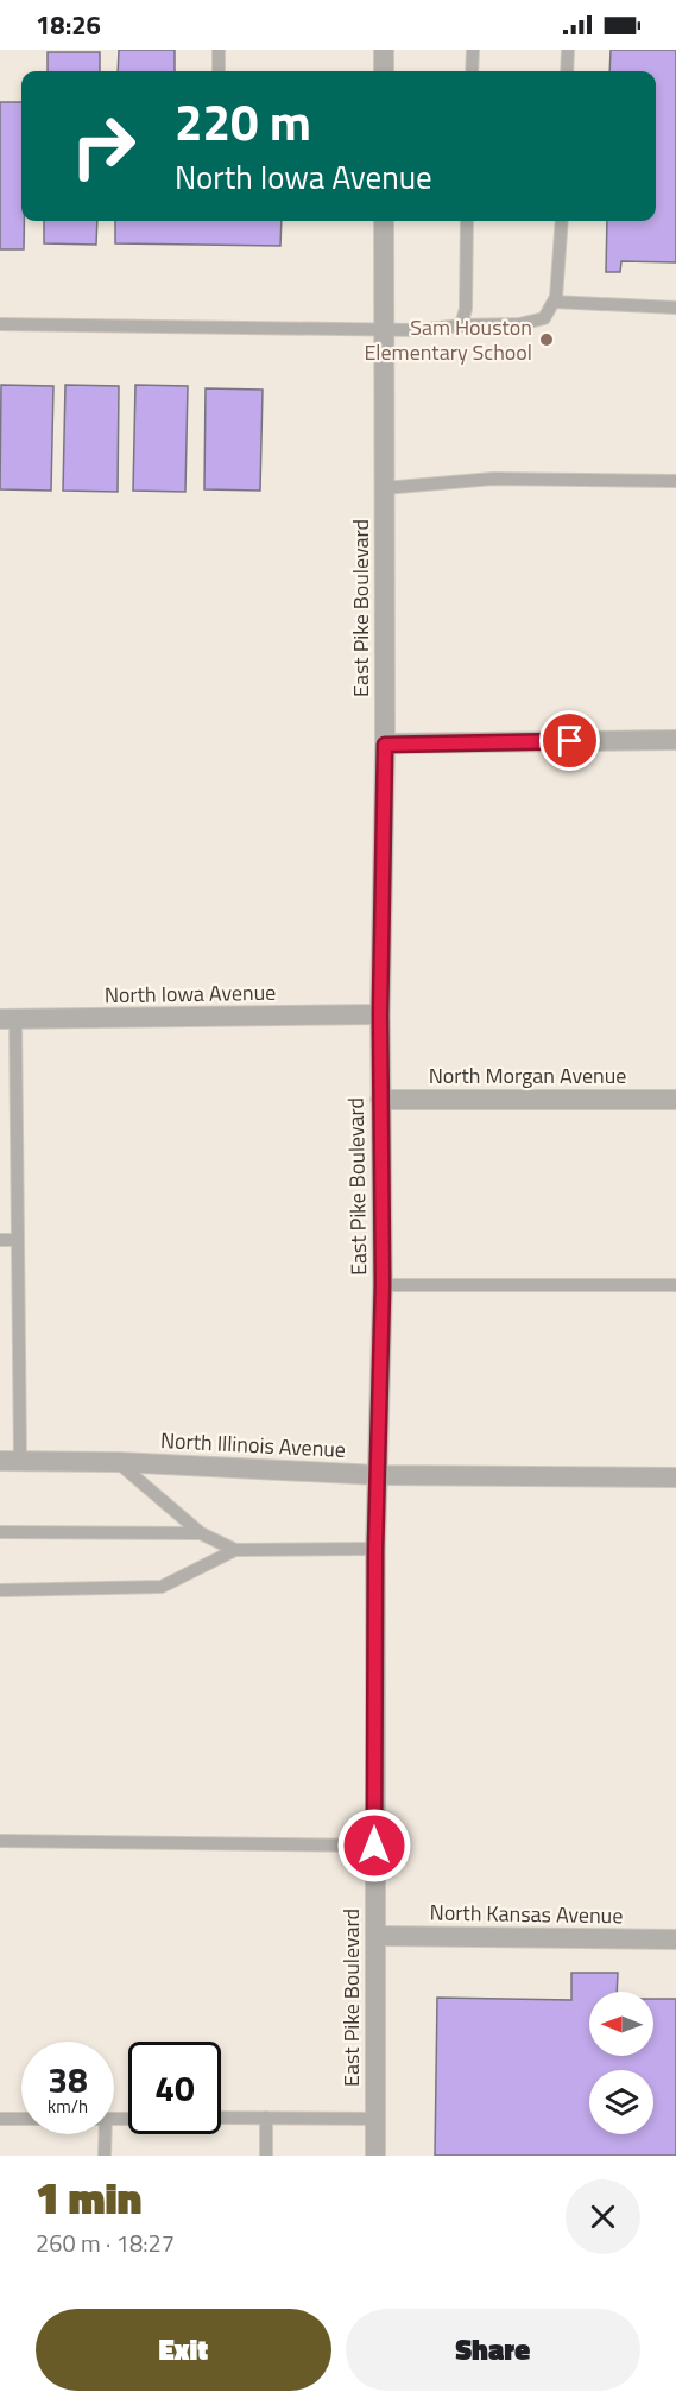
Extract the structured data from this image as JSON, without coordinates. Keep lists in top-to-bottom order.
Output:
{
  "streets": {
    "street": [
      "East Pike Boulevard",
      "North Iowa Avenue",
      "North Morgan Avenue",
      "North Illinois Avenue",
      "North Kansas Avenue"
    ]
  },
  "crossings": [
    ["East Pike Boulevard", "North Iowa Avenue"],
    ["East Pike Boulevard", "North Morgan Avenue"],
    ["East Pike Boulevard", "North Illinois Avenue"],
    ["East Pike Boulevard", "North Kansas Avenue"]
  ],
  "places": ["Sam Houston Elementary School"],
  "north": "left",
  "page": {
    "status": "18:26",
    "turn": ["220 m", "North Iowa Avenue"],
    "speed": "38 km/h",
    "limit": "40",
    "heading": ["1 min", "260 m · 18:27"],
    "buttons": ["Exit", "Share"]
  }
}
